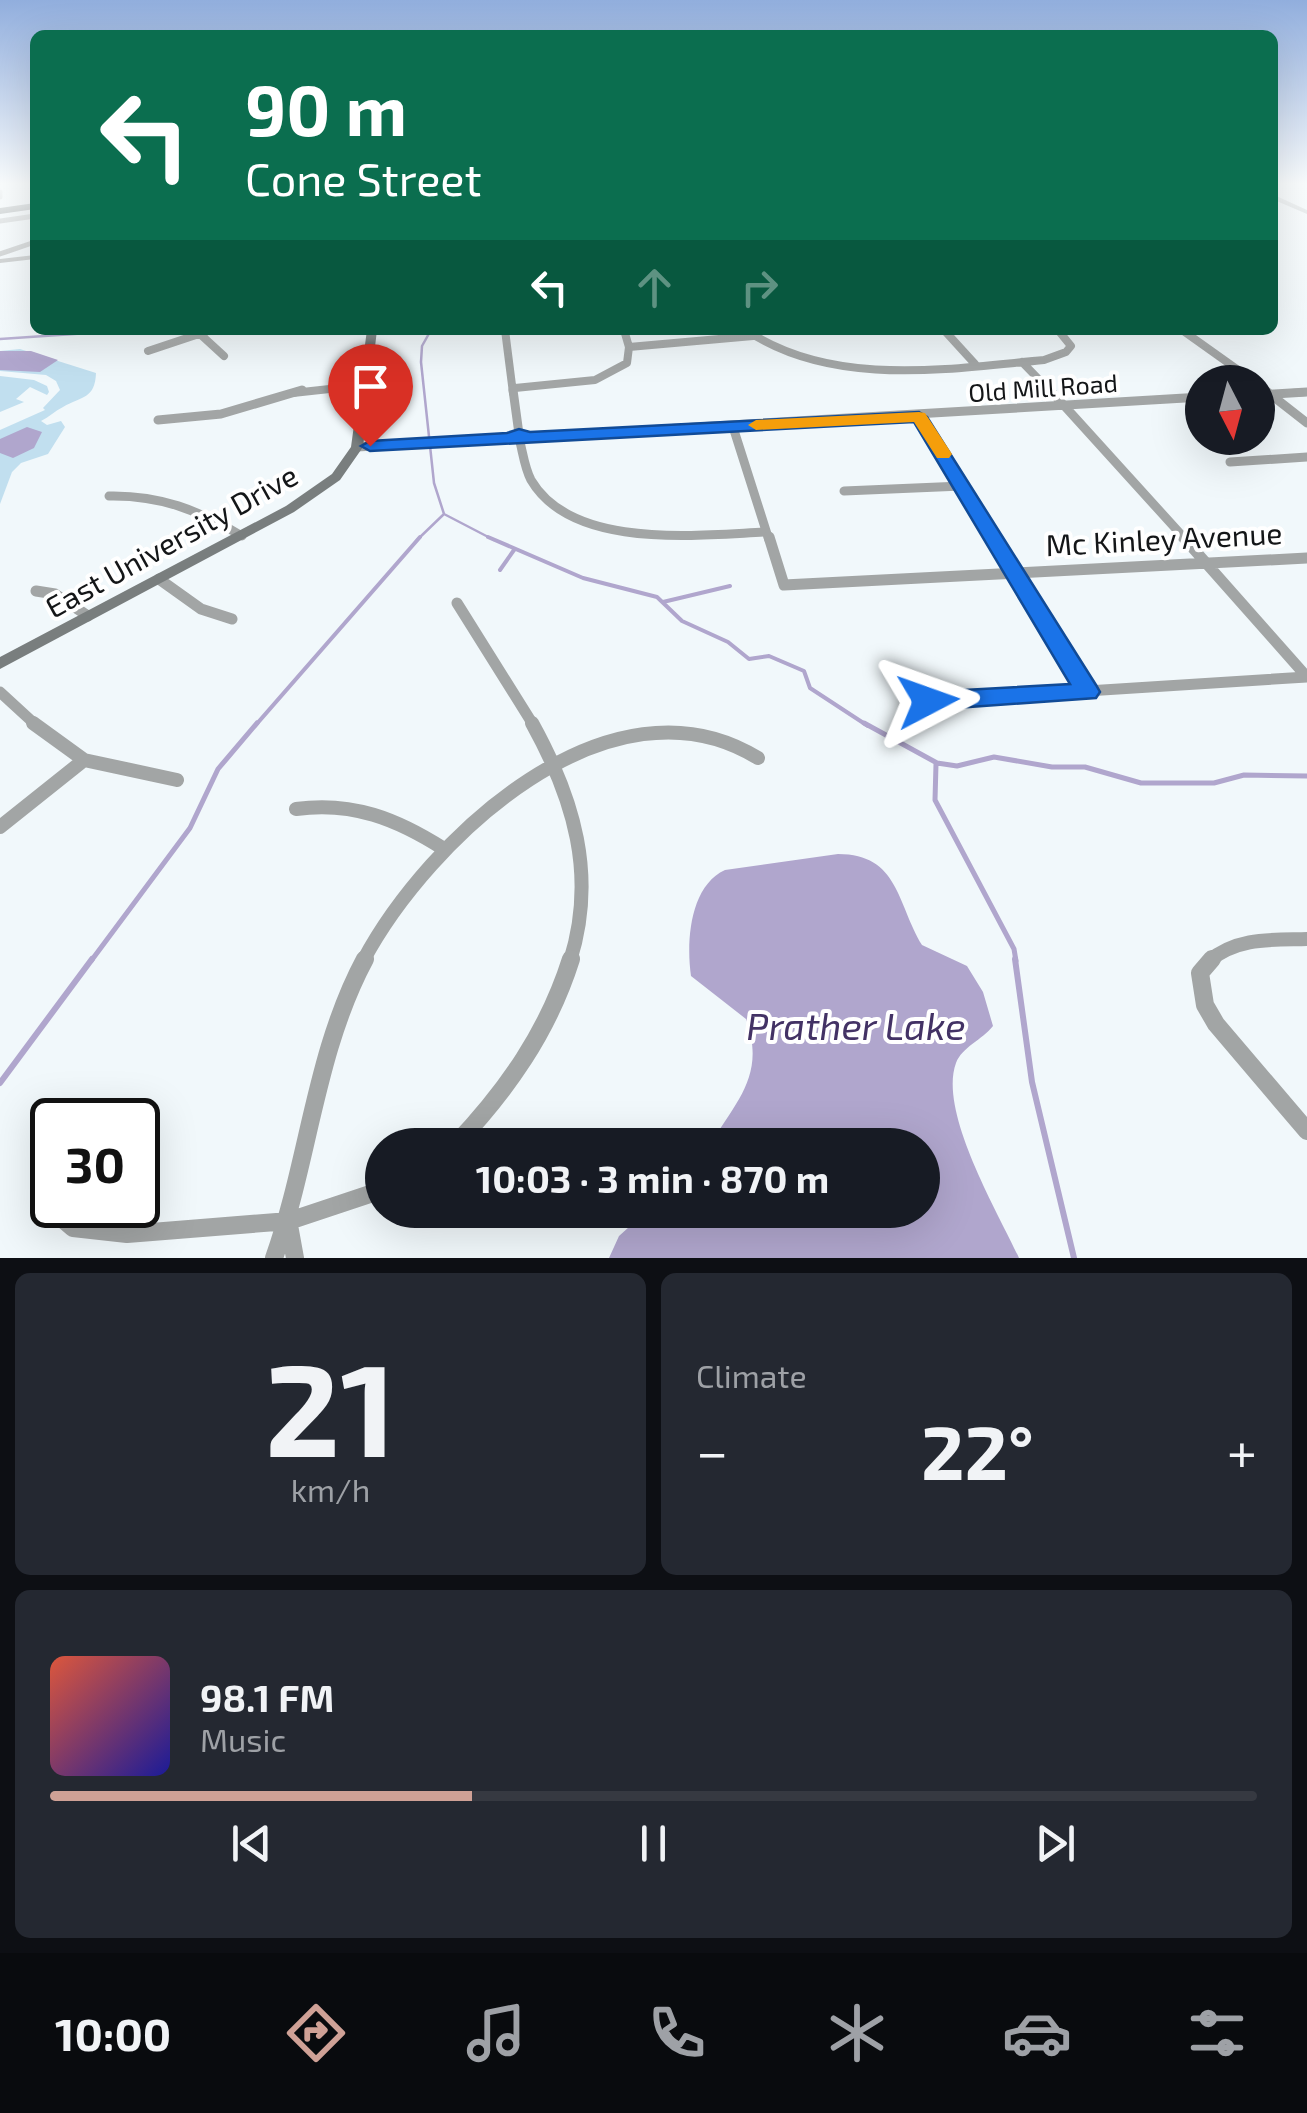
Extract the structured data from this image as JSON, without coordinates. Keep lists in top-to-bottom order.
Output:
{
  "streets": {
    "main road": ["East University Drive"],
    "street": ["Old Mill Road", "Mc Kinley Avenue"]
  },
  "crossings": [
    ["Old Mill Road", "East University Drive"]
  ],
  "water": ["Prather Lake"],
  "north": "bottom",
  "page": {
    "turn": ["90 m", "Cone Street"],
    "limit": "30",
    "trip": "10:03 · 3 min · 870 m",
    "tile": [
      ["21", "km/h"],
      "Climate"
    ],
    "heat": ["−", "22°", "+"],
    "song": ["98.1 FM", "Music"],
    "tabs": "10:00"
  }
}
